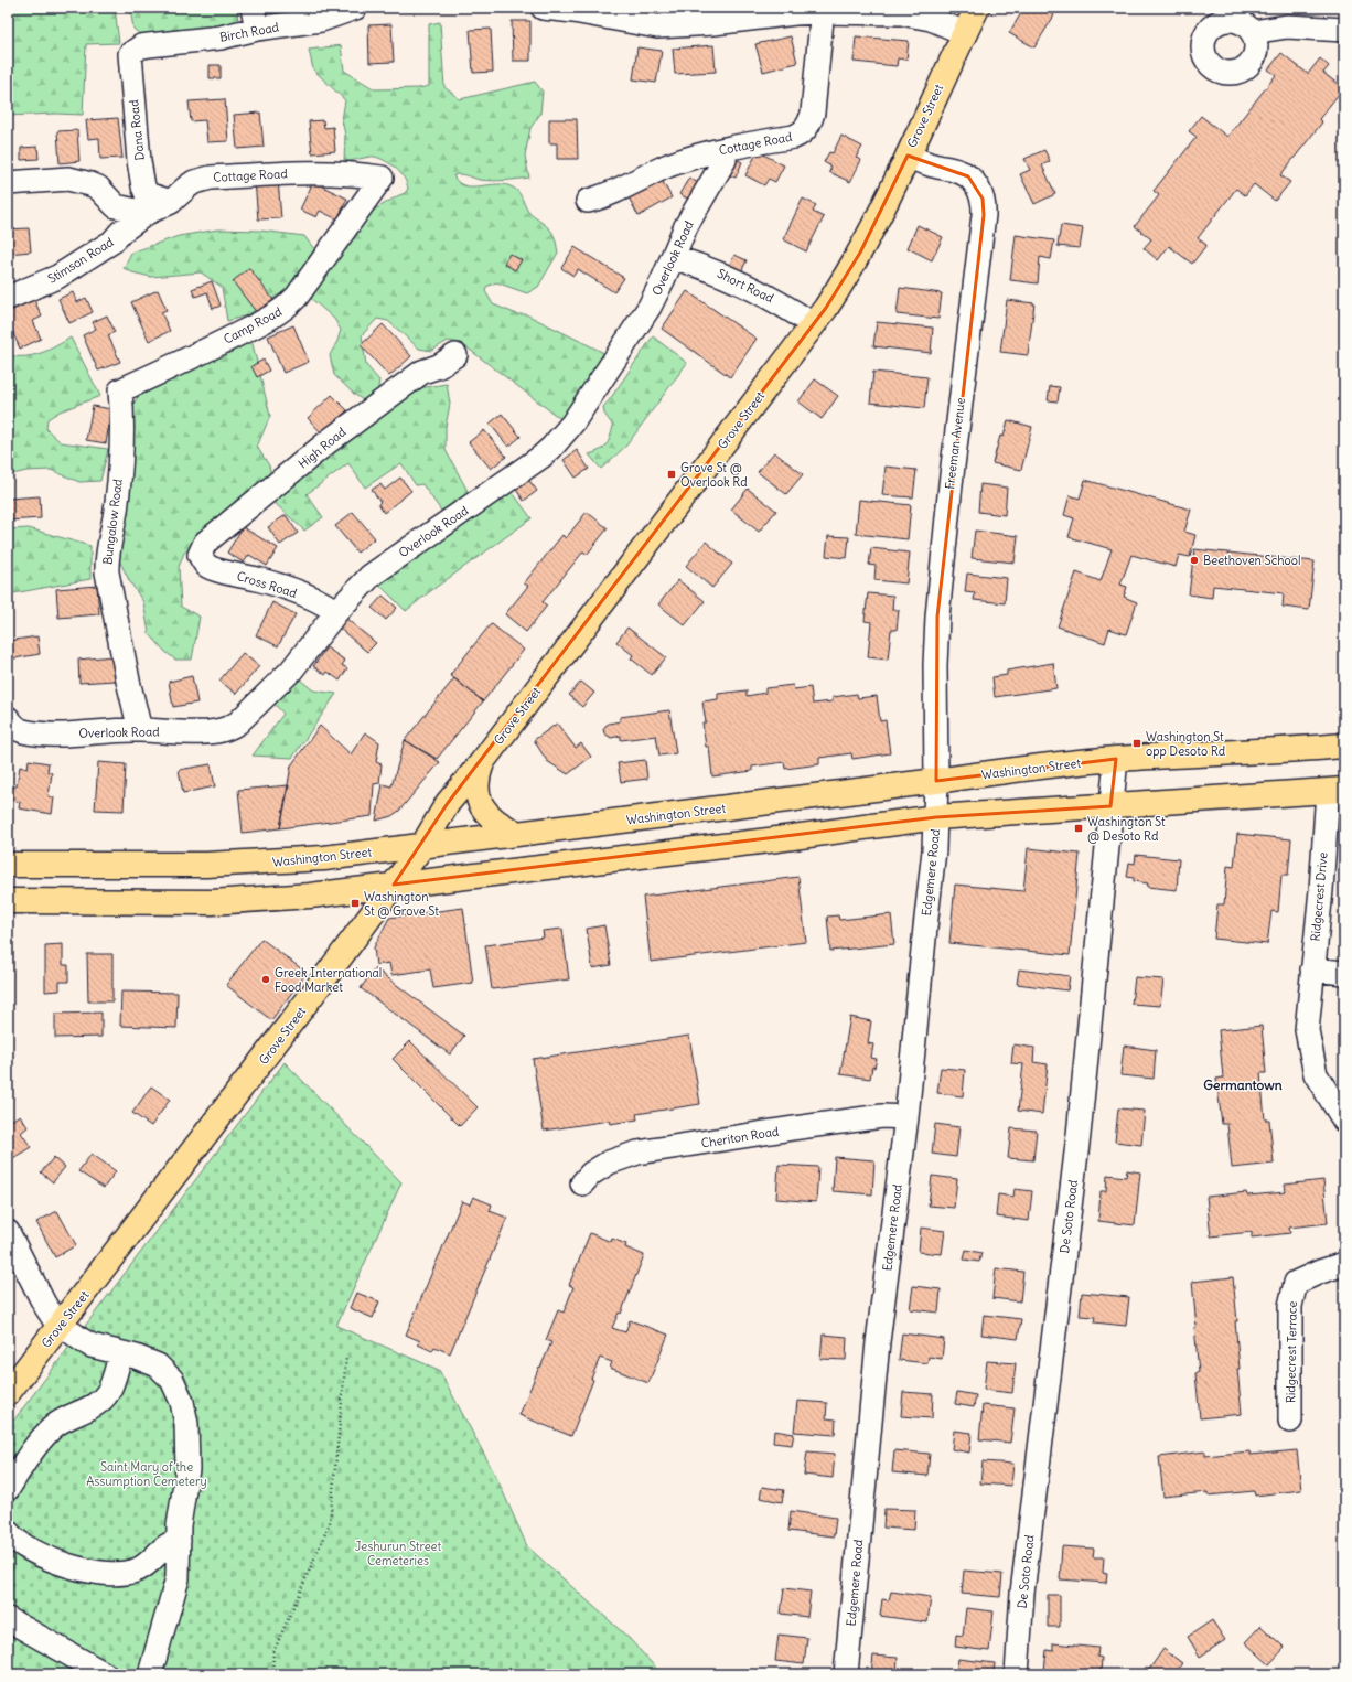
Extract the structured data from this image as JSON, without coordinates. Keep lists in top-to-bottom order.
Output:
{
  "streets": {
    "main road": ["Grove Street", "Washington Street"],
    "street": [
      "Birch Road",
      "Dana Road",
      "Cottage Road",
      "Overlook Road",
      "Stimson Road",
      "Short Road",
      "Camp Road",
      "Freeman Avenue",
      "High Road",
      "Bungalow Road",
      "Cross Road",
      "Edgemere Road",
      "Ridgecrest Drive",
      "Cheriton Road",
      "De Soto Road",
      "Ridgecrest Terrace"
    ]
  },
  "crossings": [
    ["Birch Road", "Dana Road"],
    ["Grove Street", "Short Road"],
    ["Grove Street", "Freeman Avenue"],
    ["Grove Street", "Washington Street"],
    ["Dana Road", "Cottage Road"],
    ["Cottage Road", "Overlook Road"],
    ["Cottage Road", "Stimson Road"],
    ["Cottage Road", "Camp Road"],
    ["Overlook Road", "Short Road"],
    ["Overlook Road", "Bungalow Road"],
    ["Overlook Road", "Cross Road"],
    ["Camp Road", "Bungalow Road"],
    ["Freeman Avenue", "Washington Street"],
    ["Freeman Avenue", "Edgemere Road"],
    ["High Road", "Cross Road"],
    ["Washington Street", "Edgemere Road"],
    ["Washington Street", "De Soto Road"],
    ["Edgemere Road", "Cheriton Road"]
  ],
  "districts": ["Germantown"],
  "parks": ["Saint Mary of the Assumption Cemetery", "Jeshurun Street Cemeteries"],
  "places": {
    "transit": [
      "Grove St @ Overlook Rd",
      "Washington St opp Desoto Rd",
      "Washington St @ Desoto Rd",
      "Washington St @ Grove St"
    ],
    "other": ["Beethoven School", "Greek International Food Market"]
  }
}
